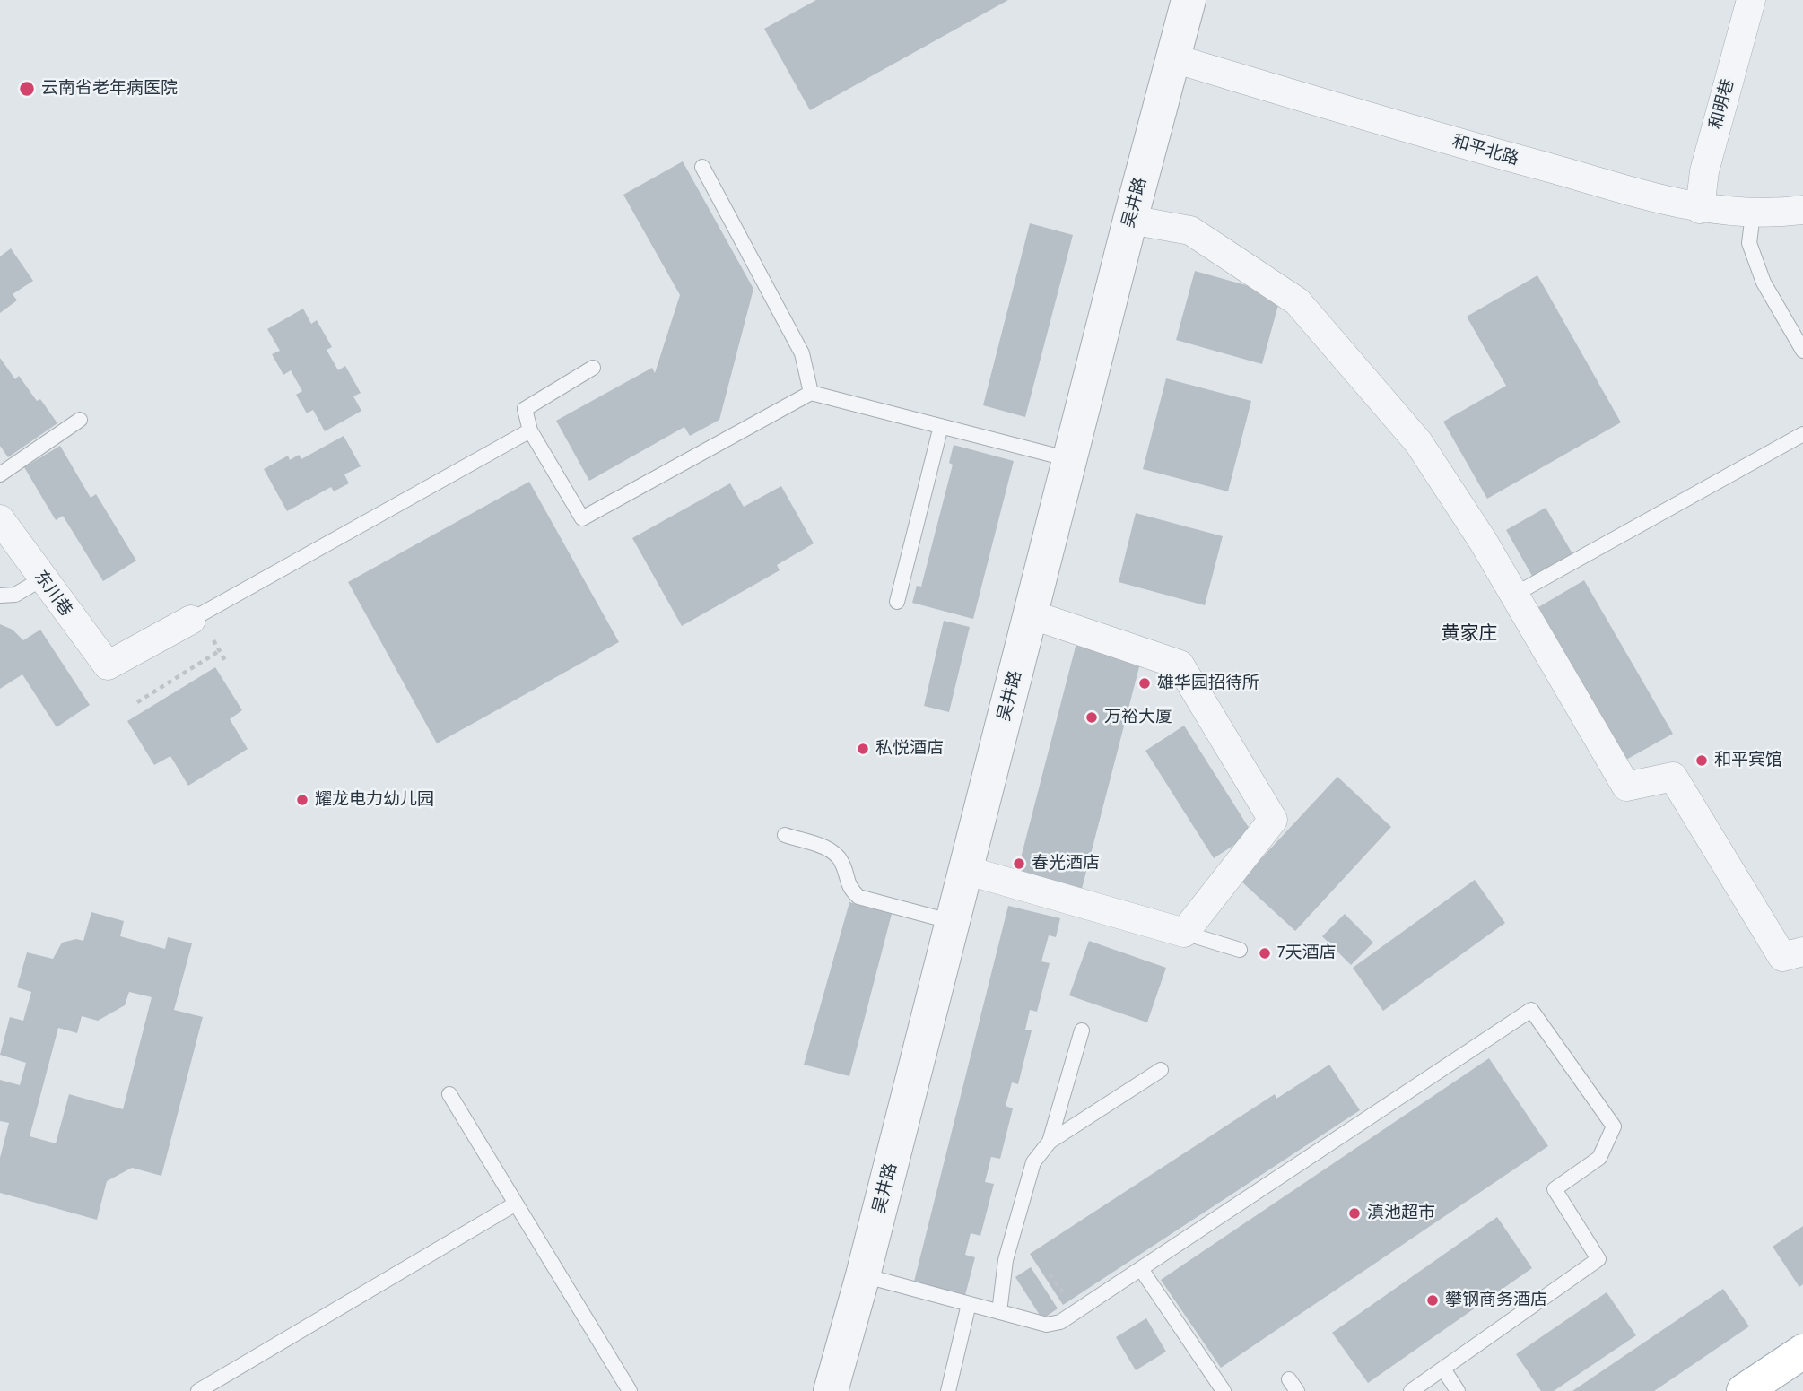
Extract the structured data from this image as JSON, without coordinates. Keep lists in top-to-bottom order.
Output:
{
  "streets": {
    "street": [
      "和明巷",
      "和平北路",
      "吴井路",
      "东川巷"
    ]
  },
  "crossings": [
    ["和明巷", "和平北路"],
    ["和平北路", "吴井路"]
  ],
  "districts": ["黄家庄"],
  "places": [
    "云南省老年病医院",
    "雄华园招待所",
    "万裕大厦",
    "私悦酒店",
    "和平宾馆",
    "耀龙电力幼儿园",
    "春光酒店",
    "7天酒店",
    "滇池超市",
    "攀钢商务酒店"
  ]
}
